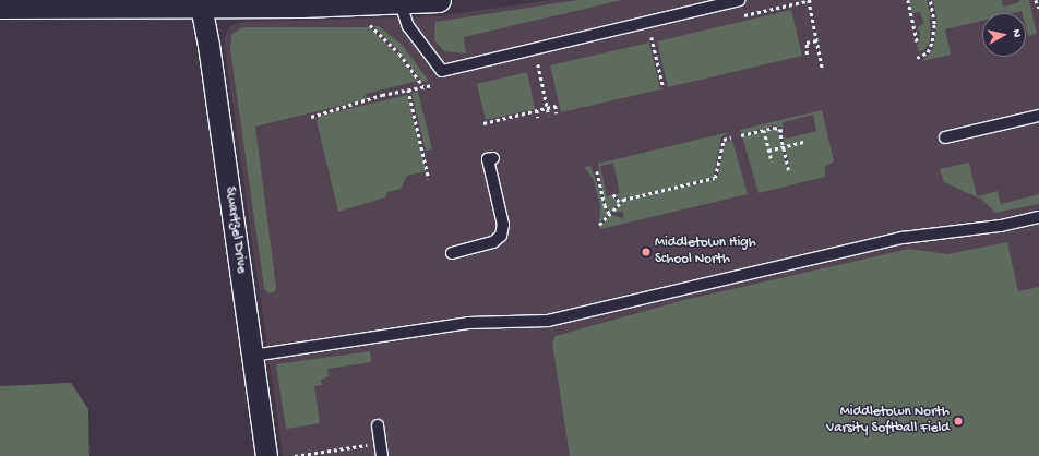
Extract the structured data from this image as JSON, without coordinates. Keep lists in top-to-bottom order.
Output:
{
  "streets": {
    "street": ["Swartzel Drive"]
  },
  "places": ["Middletown High School North", "Middletown North Varsity Softball Field"],
  "north": "right"
}
